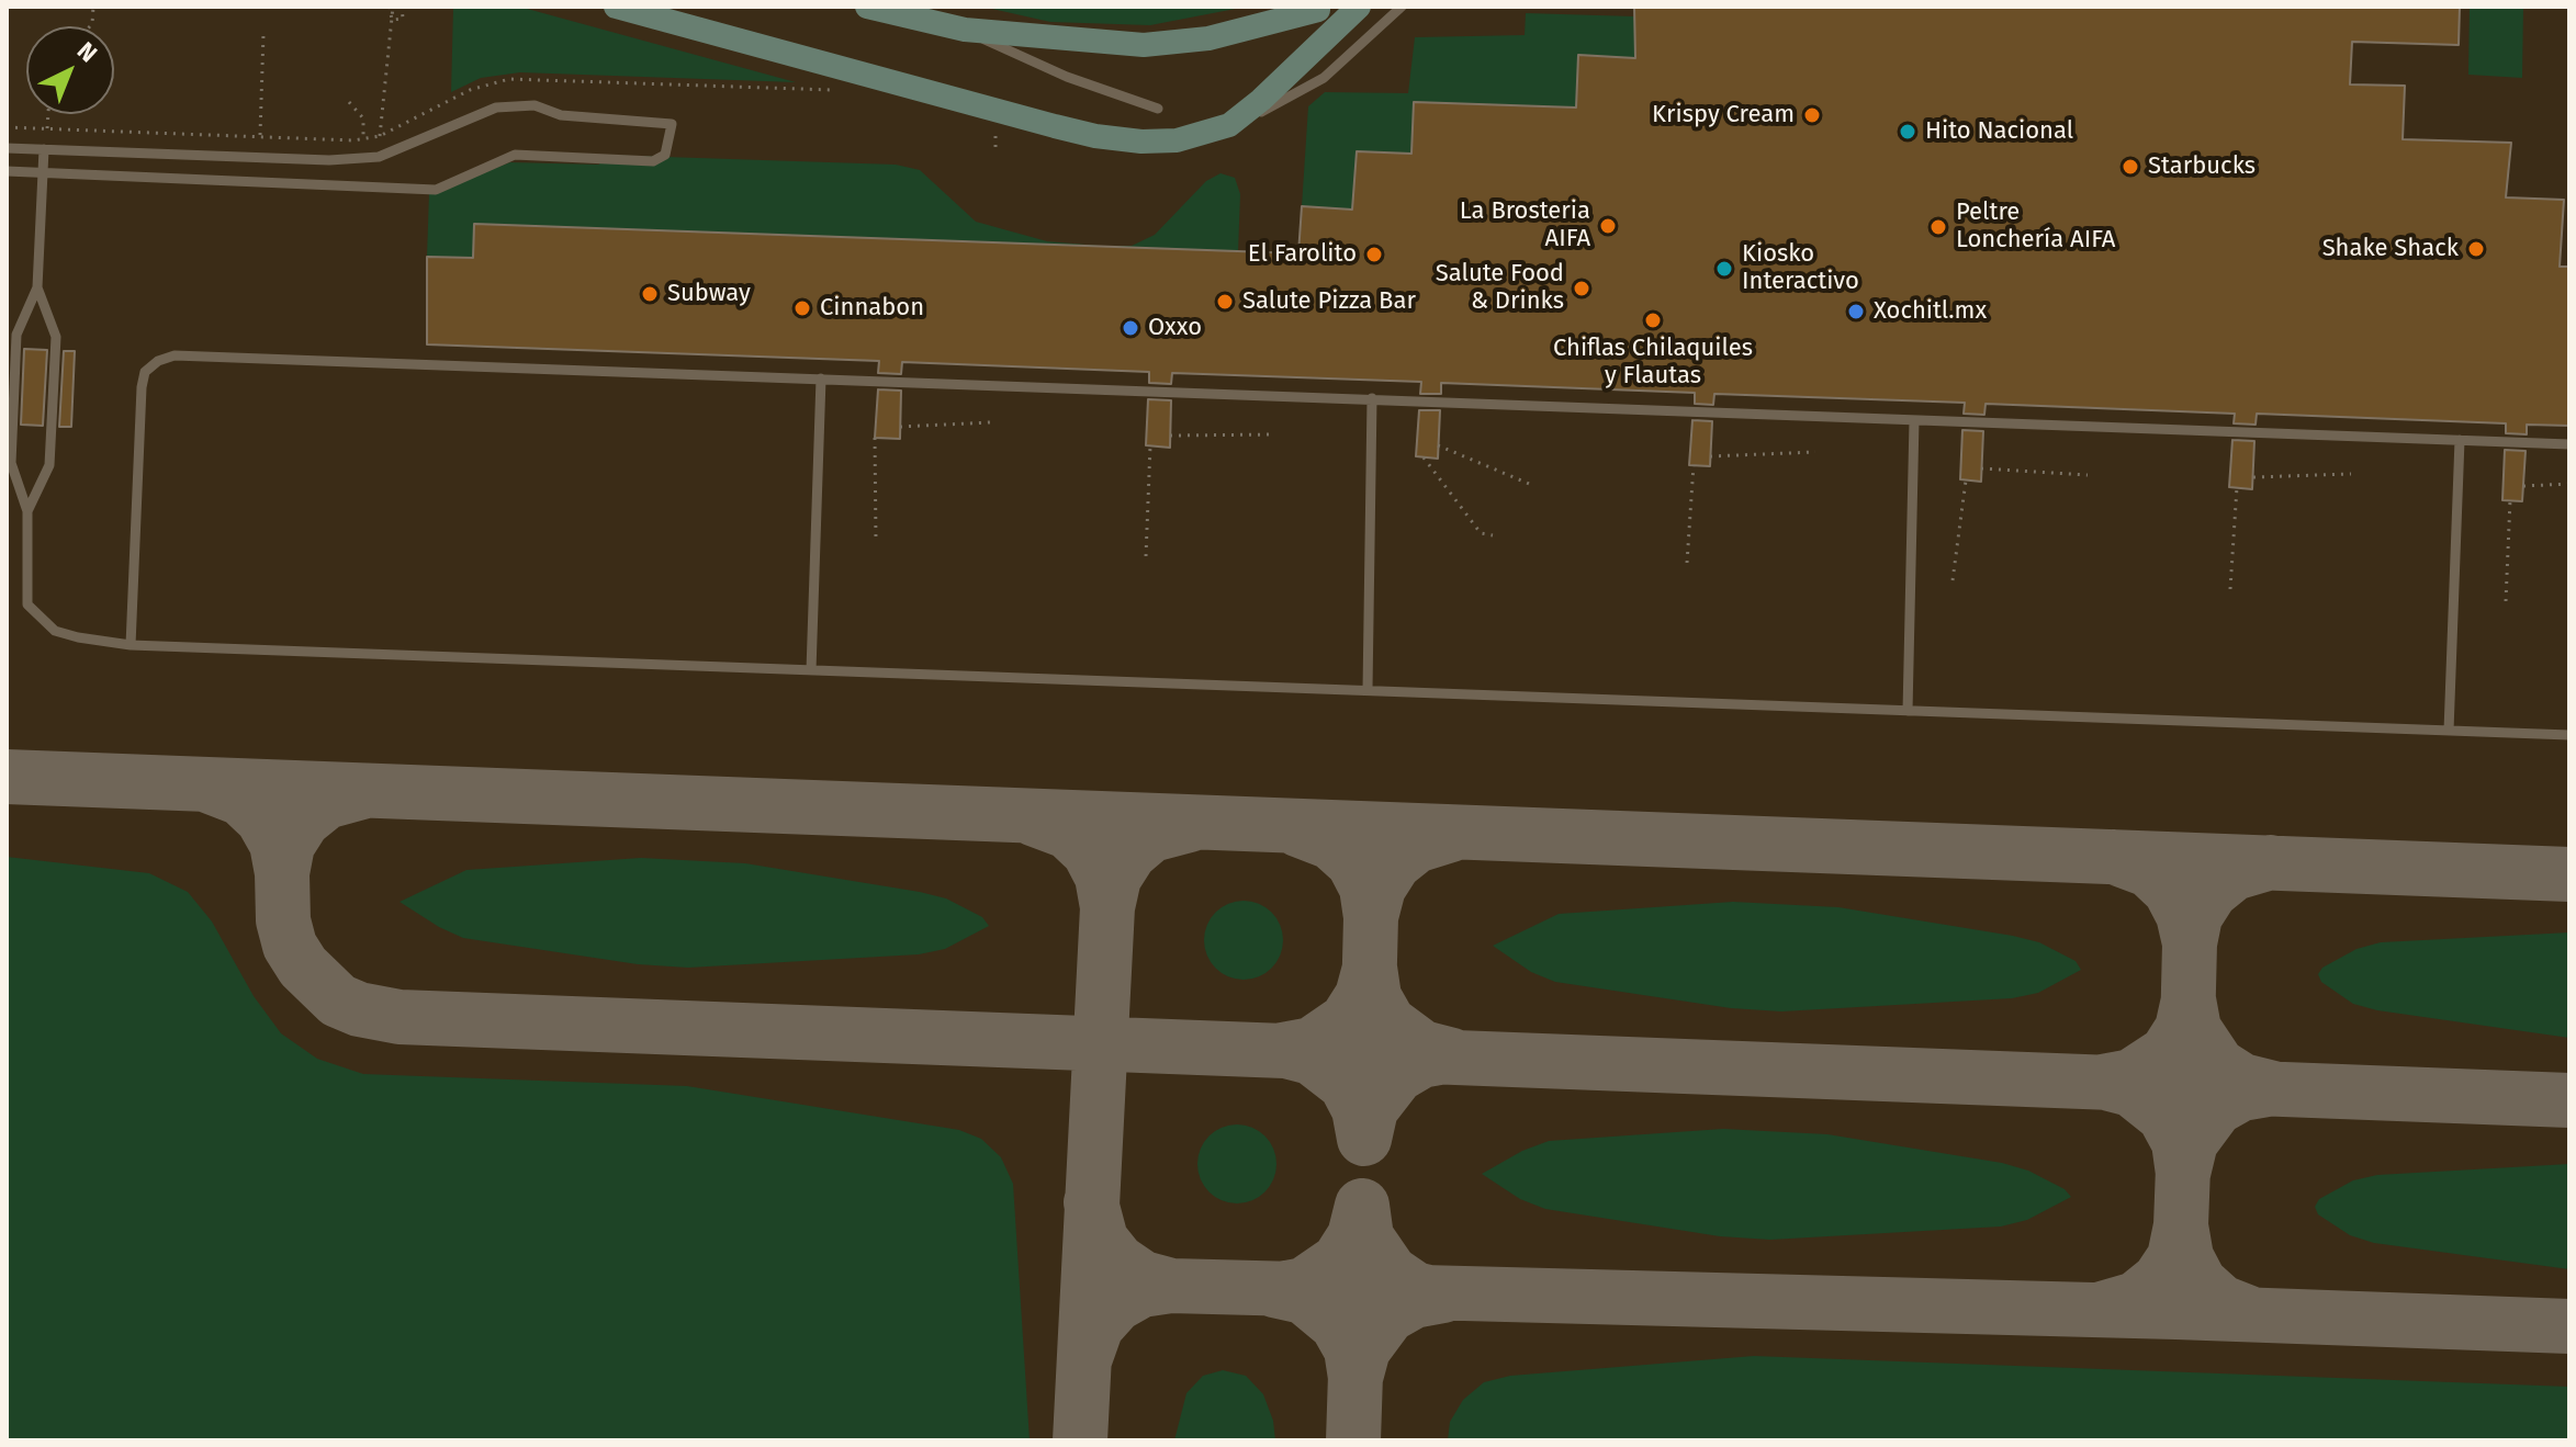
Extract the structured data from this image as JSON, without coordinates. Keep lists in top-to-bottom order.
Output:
{
  "places": [
    "Krispy Cream",
    "Hito Nacional",
    "Starbucks",
    "La Brosteria AIFA",
    "Peltre Lonchería AIFA",
    "Shake Shack",
    "El Farolito",
    "Kiosko Interactivo",
    "Salute Food & Drinks",
    "Subway",
    "Salute Pizza Bar",
    "Cinnabon",
    "Xochitl.mx",
    "Chiflas Chilaquiles y Flautas",
    "Oxxo"
  ],
  "north": "top right"
}
